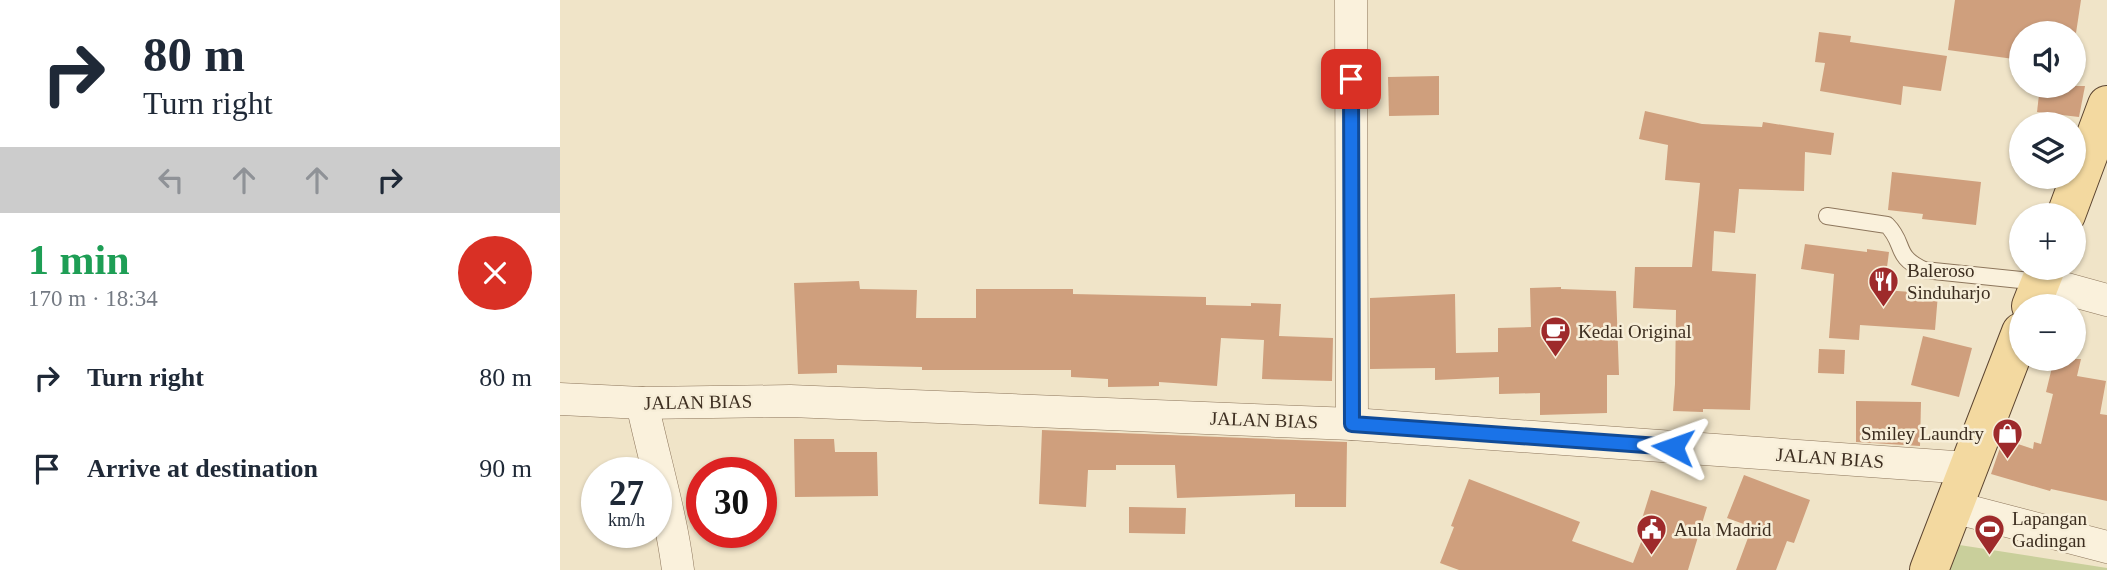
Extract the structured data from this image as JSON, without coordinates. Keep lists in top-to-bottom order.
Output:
{
  "streets": {
    "street": ["JALAN BIAS"]
  },
  "places": {
    "restaurant": ["Baleroso Sinduharjo"],
    "cafe": ["Kedai Original"],
    "shop": ["Smiley Laundry"],
    "public building": ["Aula Madrid"],
    "sports": ["Lapangan Gadingan"]
  },
  "page": {
    "turn": ["80 m", "Turn right"],
    "map_buttons": ["+", "−"],
    "heading": ["1 min", "170 m · 18:34"],
    "list": [
      {
        "name": "Turn right",
        "value": "80 m"
      },
      {
        "name": "Arrive at destination",
        "value": "90 m"
      }
    ],
    "speed": "27 km/h",
    "limit": "30"
  }
}
